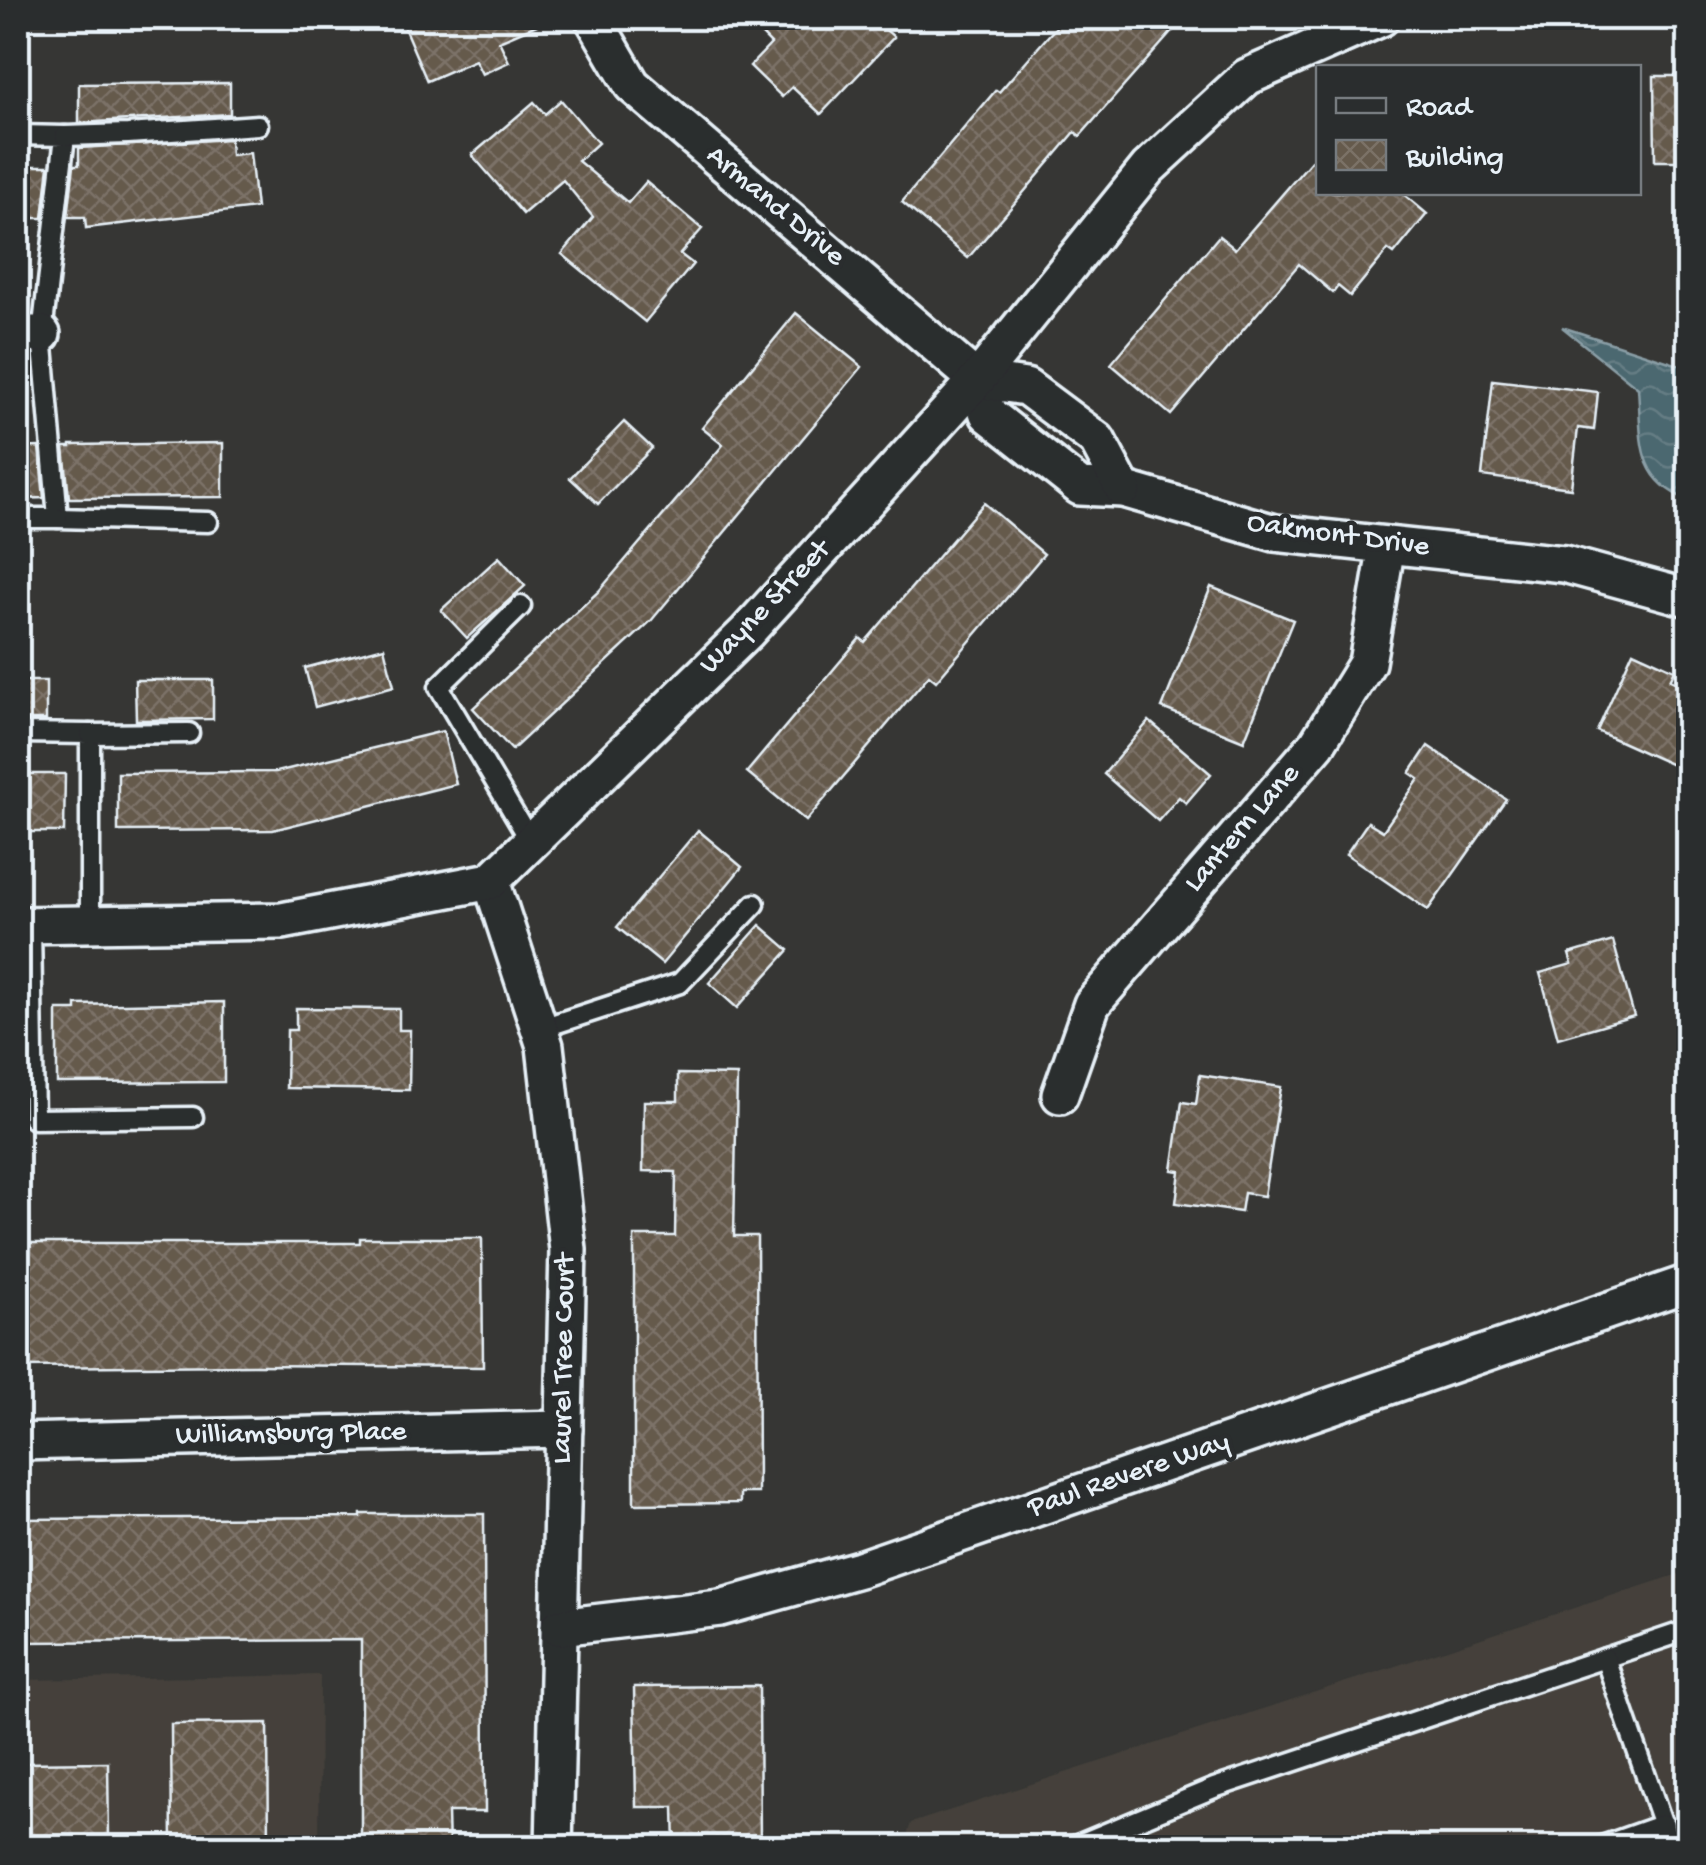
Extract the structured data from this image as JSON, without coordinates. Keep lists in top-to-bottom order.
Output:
{
  "streets": {
    "street": [
      "Armand Drive",
      "Oakmont Drive",
      "Wayne Street",
      "Lantern Lane",
      "Laurel Tree Court",
      "Williamsburg Place",
      "Paul Revere Way"
    ]
  },
  "crossings": [
    ["Armand Drive", "Oakmont Drive"],
    ["Armand Drive", "Wayne Street"],
    ["Oakmont Drive", "Wayne Street"],
    ["Oakmont Drive", "Lantern Lane"],
    ["Wayne Street", "Laurel Tree Court"],
    ["Laurel Tree Court", "Williamsburg Place"],
    ["Laurel Tree Court", "Paul Revere Way"]
  ],
  "legend": ["Road", "Building"]
}
